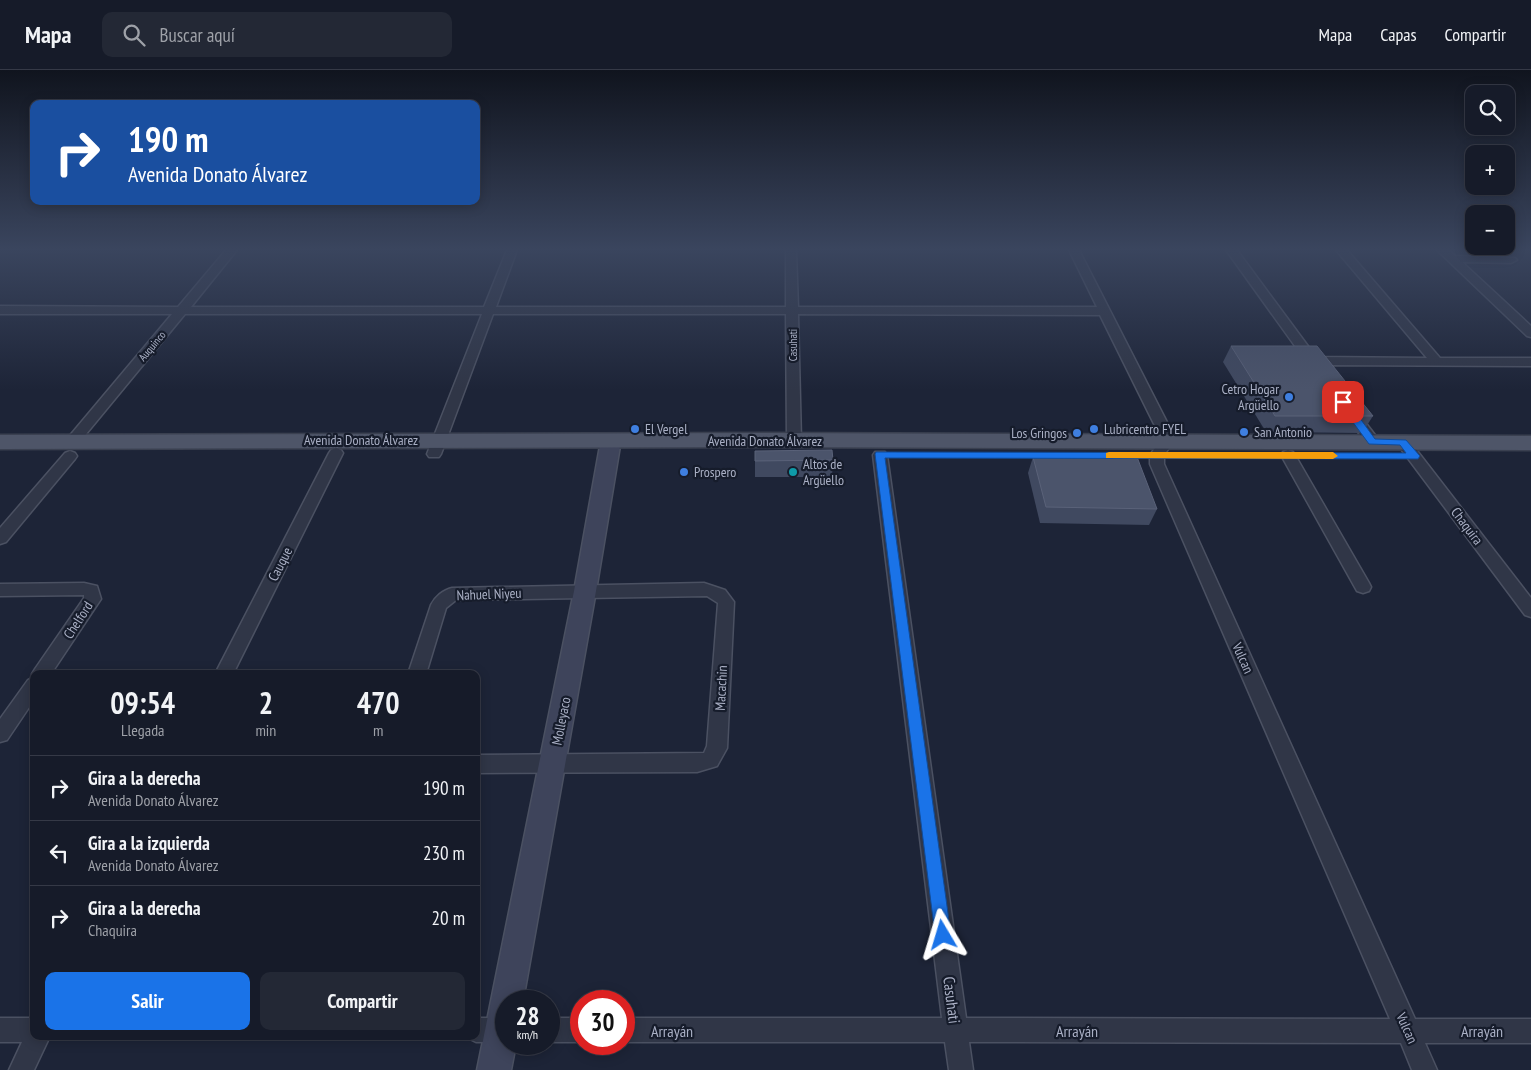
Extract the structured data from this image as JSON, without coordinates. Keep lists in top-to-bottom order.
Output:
{
  "streets": {
    "main road": ["Avenida Donato Álvarez", "Molleyaco"],
    "street": [
      "Casuhati",
      "Auquinco",
      "Chaquira",
      "Cauque",
      "Nahuel Niyeu",
      "Chelford",
      "Vulcan",
      "Macachin",
      "Arrayán"
    ]
  },
  "crossings": [
    ["Casuhati", "Avenida Donato Álvarez"],
    ["Casuhati", "Arrayán"],
    ["Auquinco", "Avenida Donato Álvarez"],
    ["Avenida Donato Álvarez", "Chaquira"],
    ["Avenida Donato Álvarez", "Cauque"],
    ["Avenida Donato Álvarez", "Vulcan"],
    ["Avenida Donato Álvarez", "Molleyaco"],
    ["Nahuel Niyeu", "Macachin"],
    ["Nahuel Niyeu", "Molleyaco"],
    ["Vulcan", "Arrayán"],
    ["Macachin", "Molleyaco"]
  ],
  "places": [
    "Cetro Hogar Argüello",
    "El Vergel",
    "Lubricentro FYEL",
    "San Antonio",
    "Los Gringos",
    "Prospero",
    "Altos de Argüello"
  ],
  "page": {
    "header": "Mapa",
    "search": "Buscar aquí",
    "nav": ["Mapa", "Capas", "Compartir"],
    "map_buttons": ["+", "−"],
    "turn": ["190 m", "Avenida Donato Álvarez"],
    "eta": [
      "09:54",
      "Llegada",
      "2",
      "min",
      "470",
      "m"
    ],
    "list": [
      {
        "name": "Gira a la derecha",
        "note": "Avenida Donato Álvarez",
        "value": "190 m"
      },
      {
        "name": "Gira a la izquierda",
        "note": "Avenida Donato Álvarez",
        "value": "230 m"
      },
      {
        "name": "Gira a la derecha",
        "note": "Chaquira",
        "value": "20 m"
      }
    ],
    "buttons": ["Salir", "Compartir"],
    "speed": "28 km/h",
    "limit": "30"
  }
}
